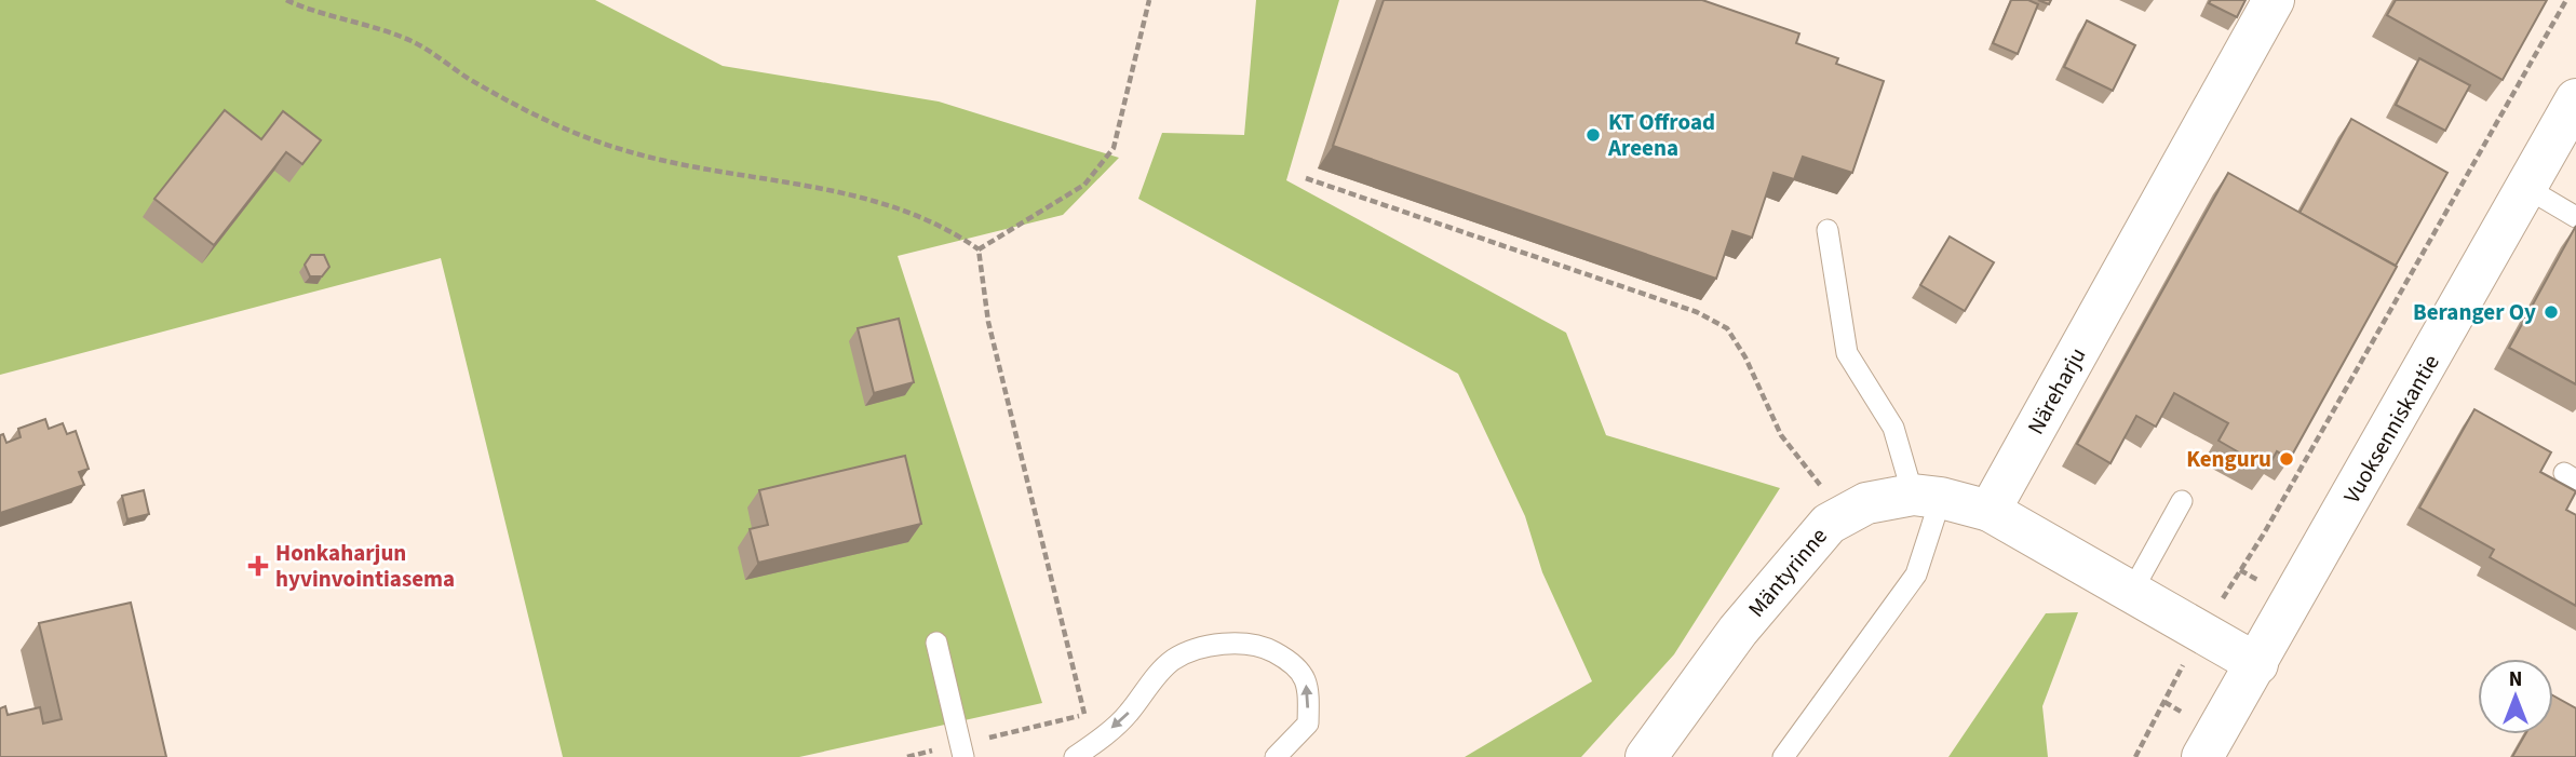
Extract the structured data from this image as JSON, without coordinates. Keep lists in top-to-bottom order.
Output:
{
  "streets": {
    "street": ["Näreharju", "Vuoksenniskantie", "Mäntyrinne"]
  },
  "crossings": [
    ["Näreharju", "Mäntyrinne"]
  ],
  "places": {
    "other": ["KT Offroad Areena", "Beranger Oy", "Kenguru"],
    "health": ["Honkaharjun hyvinvointiasema"]
  },
  "north": "top"
}
